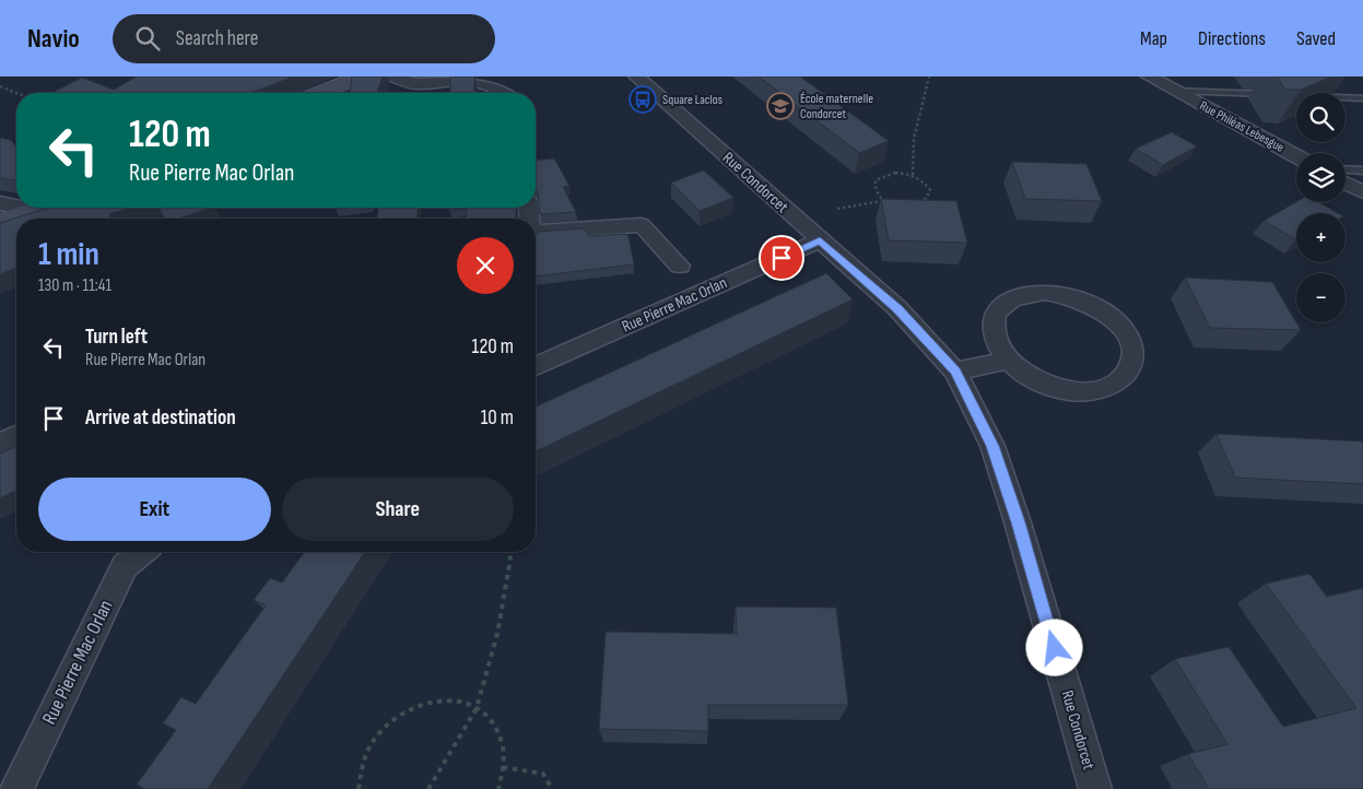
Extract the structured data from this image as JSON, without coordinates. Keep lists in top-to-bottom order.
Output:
{
  "streets": {
    "street": ["Rue Philéas Lebesgue", "Rue Condorcet", "Rue Pierre Mac Orlan"]
  },
  "crossings": [
    ["Rue Condorcet", "Rue Pierre Mac Orlan"]
  ],
  "places": {
    "bus stop": ["Square Laclos"],
    "school or university": ["École maternelle Condorcet"]
  },
  "page": {
    "header": "Navio",
    "search": "Search here",
    "nav": ["Map", "Directions", "Saved"],
    "map_buttons": ["+", "−"],
    "turn": ["120 m", "Rue Pierre Mac Orlan"],
    "heading": ["1 min", "130 m · 11:41"],
    "list": [
      {
        "name": "Turn left",
        "note": "Rue Pierre Mac Orlan",
        "value": "120 m"
      },
      {
        "name": "Arrive at destination",
        "value": "10 m"
      }
    ],
    "buttons": ["Exit", "Share"]
  }
}
